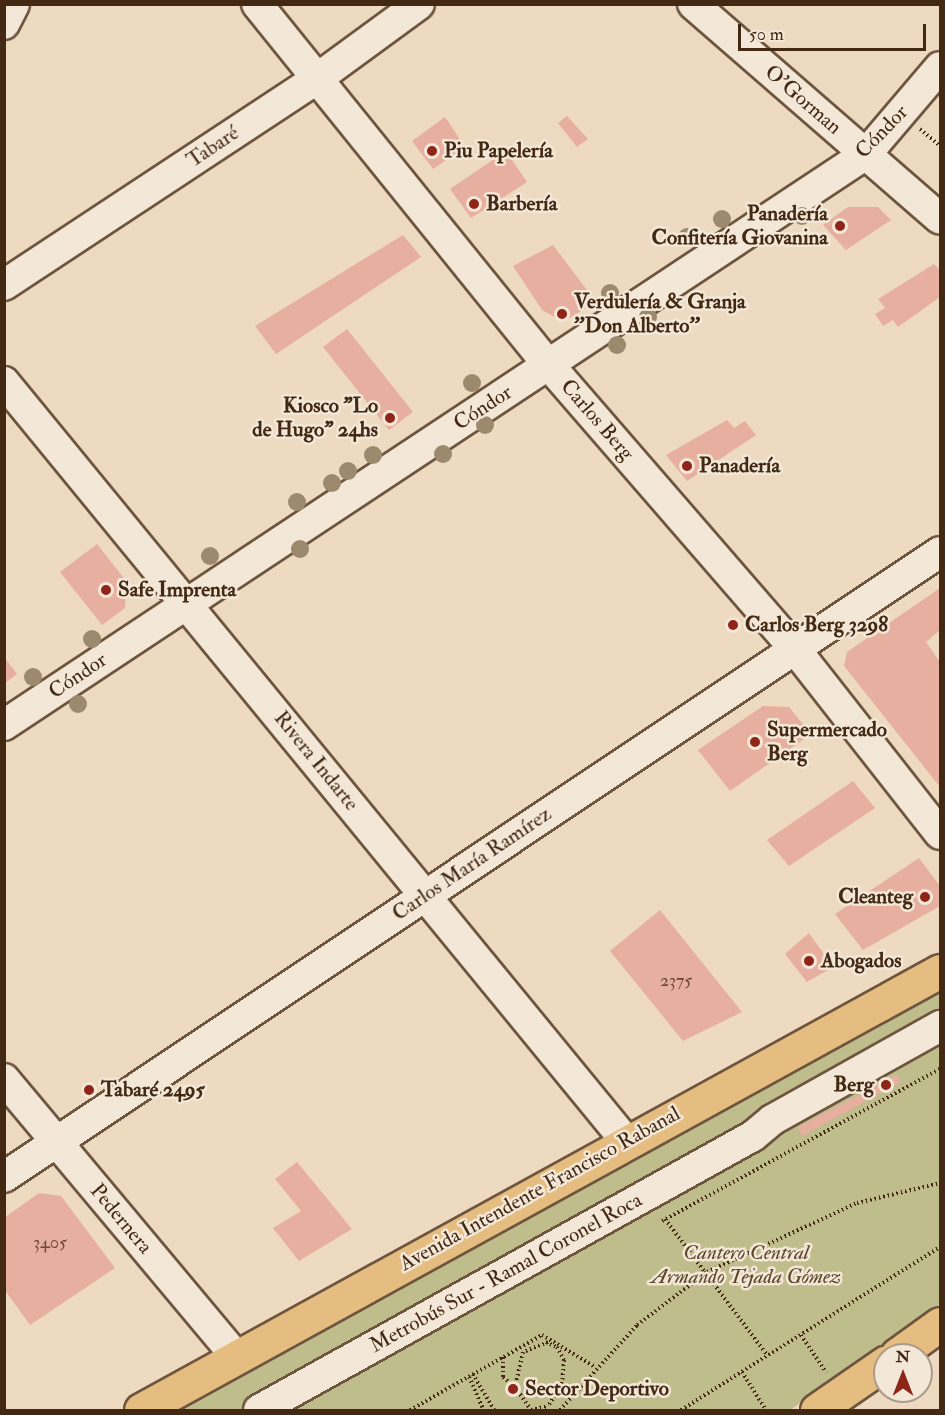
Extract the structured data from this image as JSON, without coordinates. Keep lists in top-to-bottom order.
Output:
{
  "streets": {
    "main road": ["Avenida Intendente Francisco Rabanal"],
    "street": [
      "O'Gorman",
      "Cóndor",
      "Tabaré",
      "Carlos Berg",
      "Rivera Indarte",
      "Carlos María Ramírez",
      "Pedernera",
      "Metrobús Sur - Ramal Coronel Roca"
    ]
  },
  "crossings": [
    ["O'Gorman", "Cóndor"],
    ["Cóndor", "Carlos Berg"],
    ["Cóndor", "Rivera Indarte"],
    ["Tabaré", "Carlos Berg"],
    ["Carlos Berg", "Carlos María Ramírez"],
    ["Rivera Indarte", "Carlos María Ramírez"],
    ["Rivera Indarte", "Avenida Intendente Francisco Rabanal"],
    ["Carlos María Ramírez", "Pedernera"],
    ["Avenida Intendente Francisco Rabanal", "Pedernera"]
  ],
  "parks": ["Cantero Central Armando Tejada Gómez"],
  "places": [
    "Piu Papelería",
    "Barbería",
    "Panadería Confitería Giovanina",
    "Verdulería & Granja ''Don Alberto''",
    "Kiosco \"Lo de Hugo\" 24hs",
    "Panadería",
    "Safe Imprenta",
    "Carlos Berg 3298",
    "Supermercado Berg",
    "Cleanteg",
    "Abogados",
    "Berg",
    "Tabaré 2495",
    "Sector Deportivo"
  ],
  "house_numbers": ["2375", "3405"],
  "scale_bar": "50 m",
  "north": "top"
}
